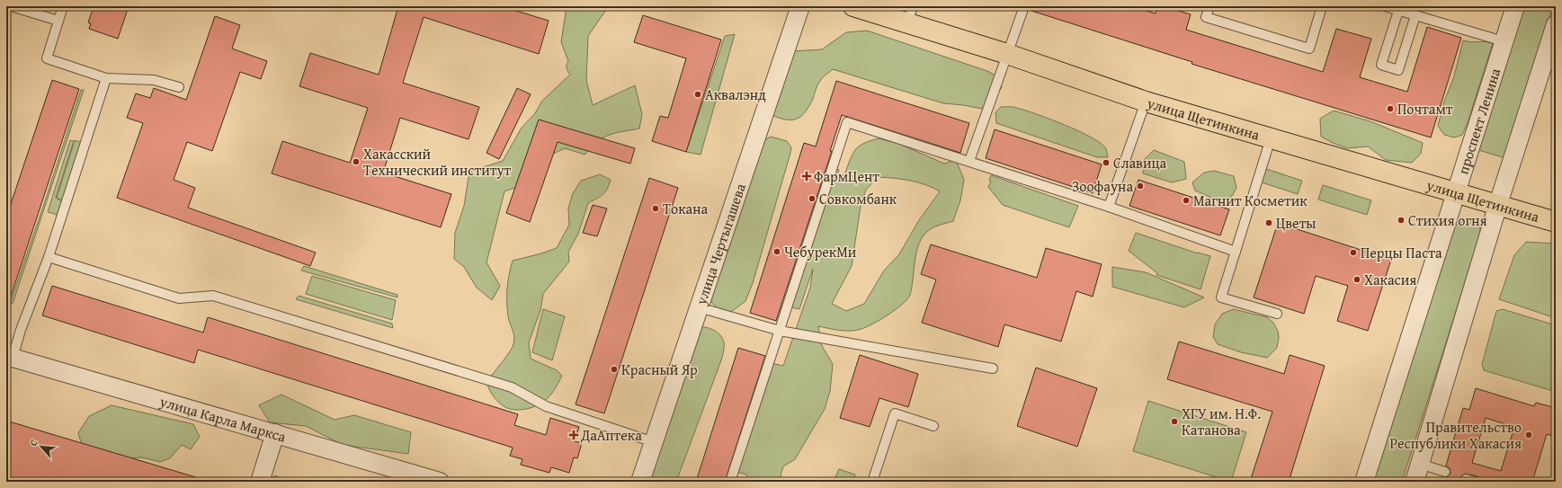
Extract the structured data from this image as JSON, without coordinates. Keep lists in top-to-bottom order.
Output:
{
  "streets": {
    "main road": ["улица Щетинкина"],
    "street": ["проспект Ленина", "улица Чертыгашева", "улица Карла Маркса"]
  },
  "crossings": [
    ["улица Щетинкина", "проспект Ленина"]
  ],
  "places": {
    "other": [
      "Аквалэнд",
      "Почтамт",
      "Хакасский Технический институт",
      "Славица",
      "Зоофауна",
      "Совкомбанк",
      "Магнит Косметик",
      "Токана",
      "Стихия огня",
      "Цветы",
      "ЧебурекМи",
      "Перцы Паста",
      "Хакасия",
      "Красный Яр",
      "ХГУ им. Н.Ф. Катанова",
      "Правительство Республики Хакасия"
    ],
    "health": ["ФармЦент", "ДаАптека"]
  },
  "north": "top left"
}
